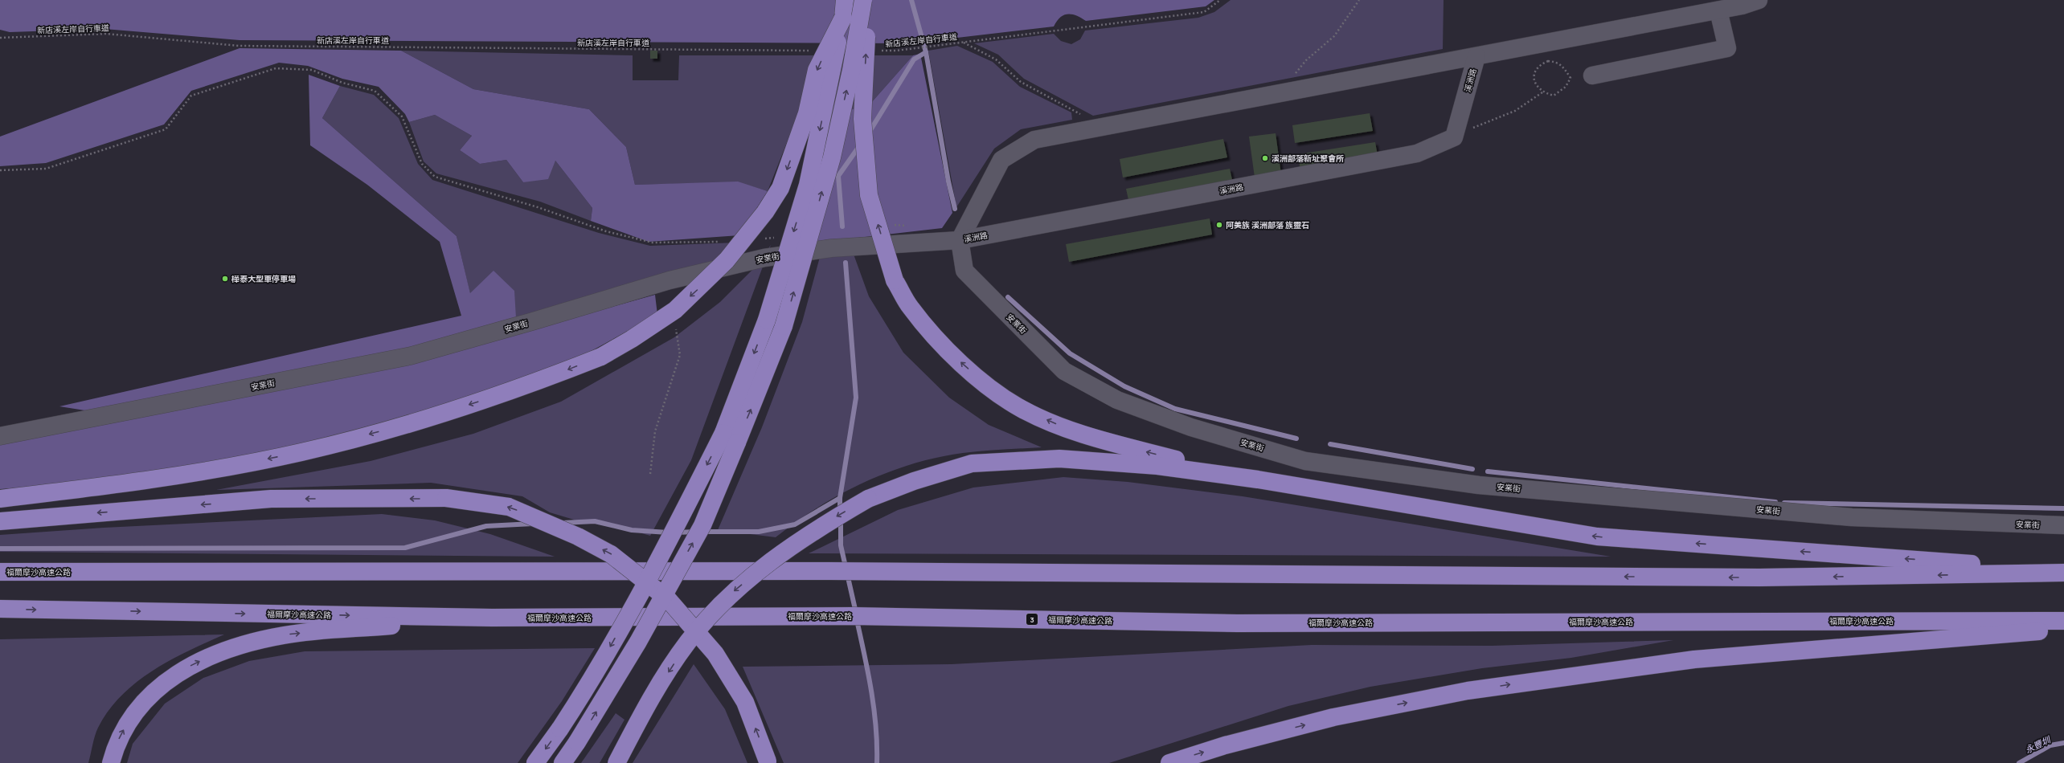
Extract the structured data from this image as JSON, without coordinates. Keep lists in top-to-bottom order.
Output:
{
  "streets": {
    "highway": ["福爾摩沙高速公路", "3"],
    "street": ["溪洲路", "安業街"],
    "path": ["新店溪左岸自行車道"]
  },
  "crossings": [
    ["溪洲路", "安業街"]
  ],
  "water": ["永豐圳"],
  "places": ["溪洲部落新址聚會所", "阿美族 溪洲部落 族靈石", "樺泰大型車停車場"]
}
